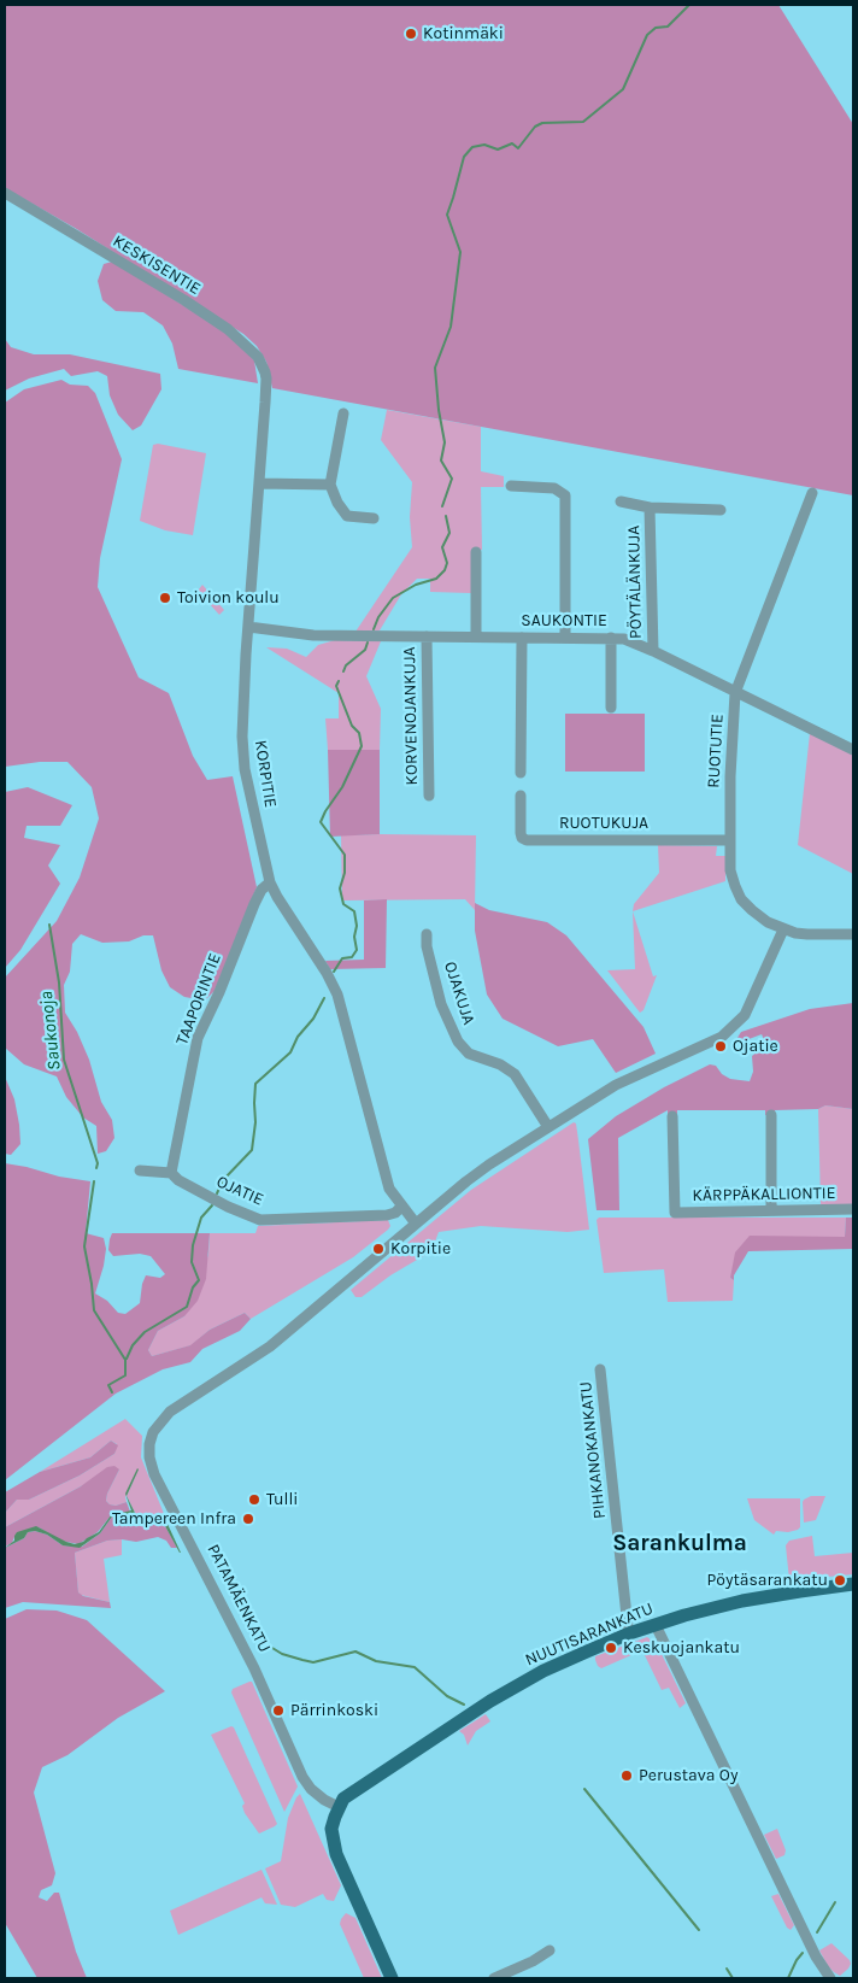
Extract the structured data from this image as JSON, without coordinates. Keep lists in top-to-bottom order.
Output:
{
  "streets": {
    "main road": ["NUUTISARANKATU"],
    "street": [
      "KESKISENTIE",
      "PÖYTÄLÄNKUJA",
      "SAUKONTIE",
      "KORVENOJANKUJA",
      "RUOTUTIE",
      "KORPITIE",
      "RUOTUKUJA",
      "OJAKUJA",
      "TAAPORINTIE",
      "OJATIE",
      "KÄRPPÄKALLIONTIE",
      "PIHKANOKANKATU",
      "PATAMÄENKATU"
    ]
  },
  "crossings": [
    ["KESKISENTIE", "KORPITIE"],
    ["PÖYTÄLÄNKUJA", "SAUKONTIE"],
    ["SAUKONTIE", "KORVENOJANKUJA"],
    ["SAUKONTIE", "RUOTUTIE"],
    ["SAUKONTIE", "KORPITIE"],
    ["RUOTUTIE", "RUOTUKUJA"],
    ["KORPITIE", "TAAPORINTIE"],
    ["KORPITIE", "OJATIE"],
    ["TAAPORINTIE", "OJATIE"],
    ["PIHKANOKANKATU", "NUUTISARANKATU"],
    ["PATAMÄENKATU", "NUUTISARANKATU"]
  ],
  "districts": ["Sarankulma"],
  "water": ["Saukonoja"],
  "places": [
    "Kotinmäki",
    "Toivion koulu",
    "Ojatie",
    "Korpitie",
    "Tulli",
    "Tampereen Infra",
    "Pöytäsarankatu",
    "Keskuojankatu",
    "Pärrinkoski",
    "Perustava Oy"
  ]
}
